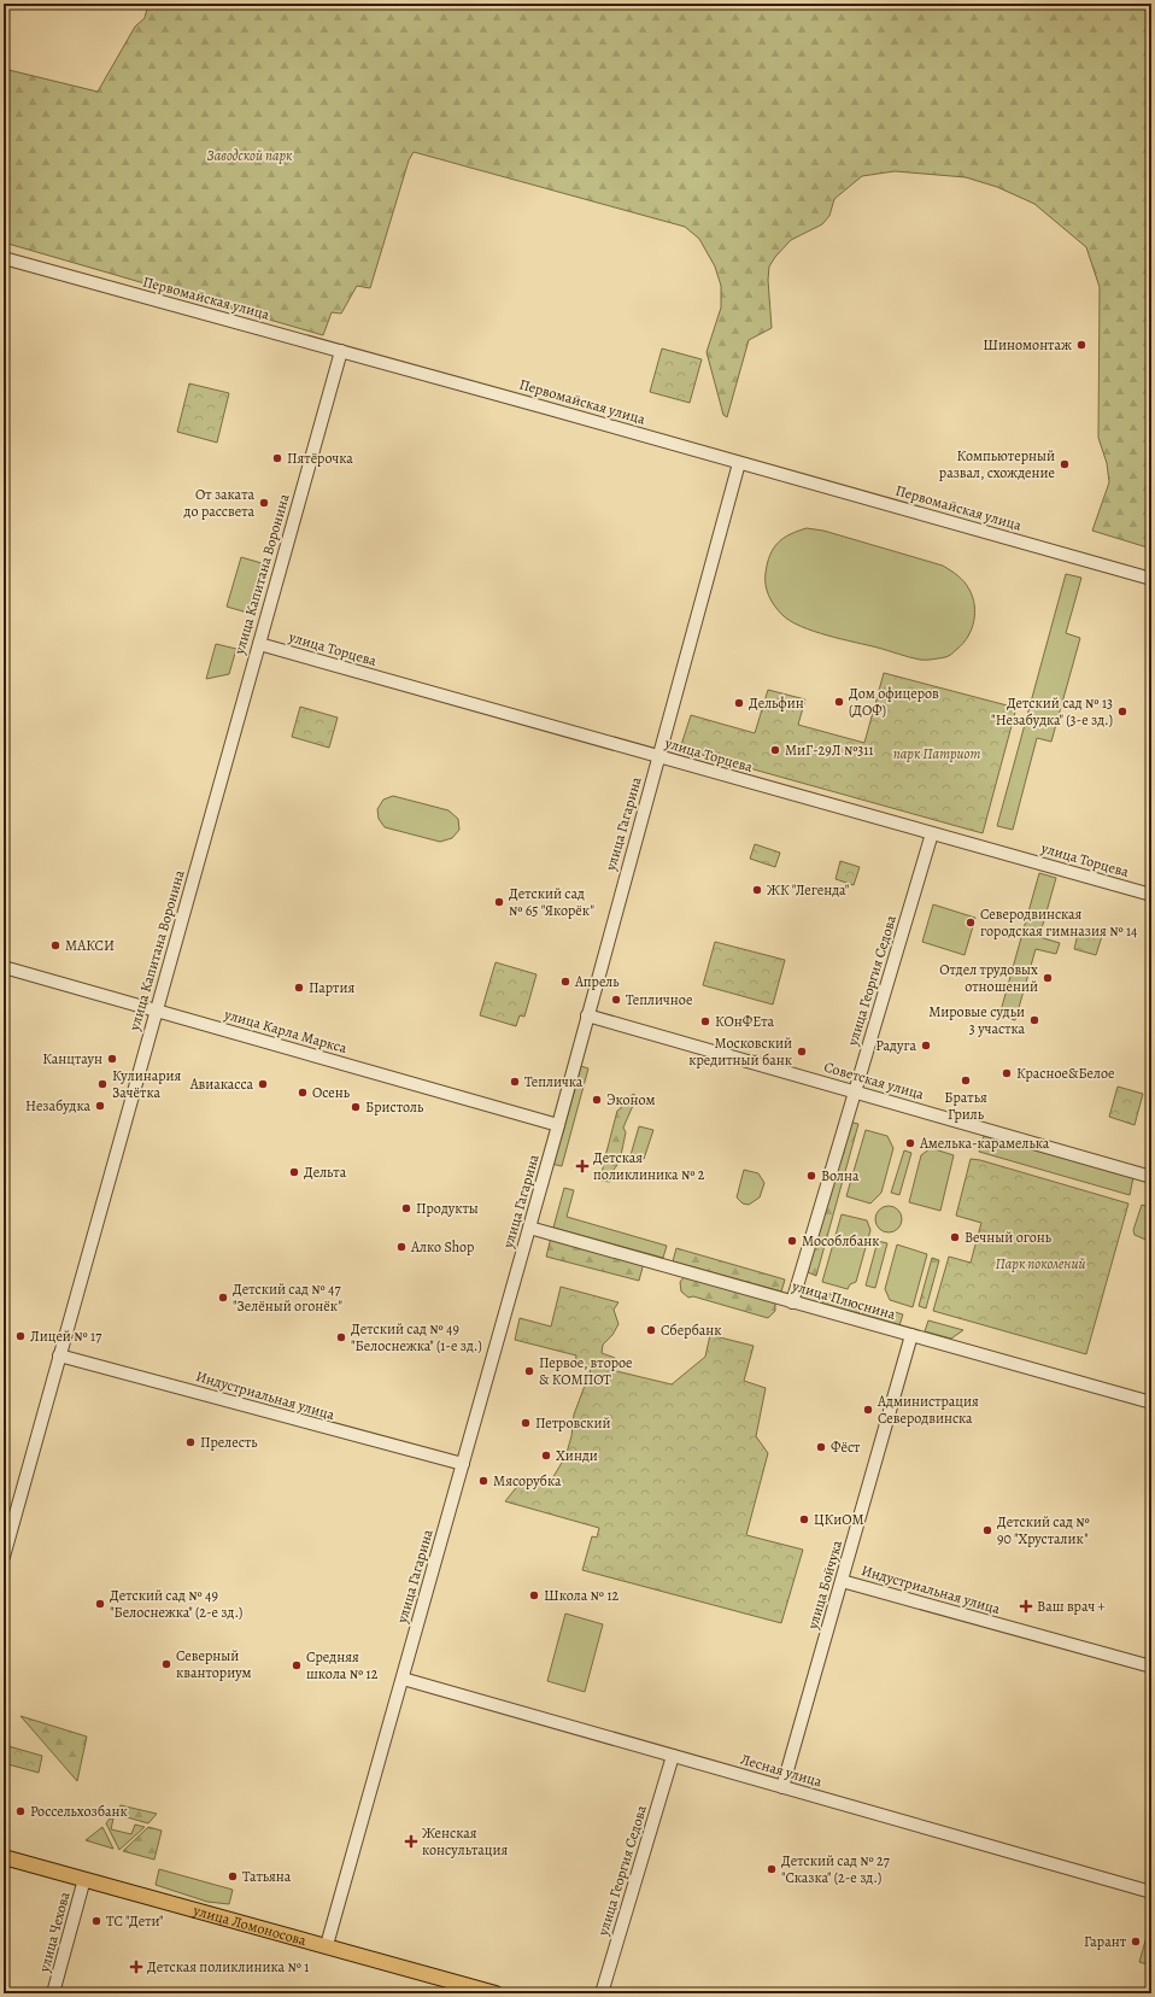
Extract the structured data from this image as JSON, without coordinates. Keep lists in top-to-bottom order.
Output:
{
  "streets": {
    "main road": ["улица Ломоносова"],
    "street": [
      "Первомайская улица",
      "улица Капитана Воронина",
      "улица Торцева",
      "улица Гагарина",
      "улица Георгия Седова",
      "улица Карла Маркса",
      "Советская улица",
      "улица Плюснина",
      "Индустриальная улица",
      "улица Бойчука",
      "Лесная улица",
      "улица Чехова"
    ]
  },
  "crossings": [
    ["Первомайская улица", "улица Капитана Воронина"],
    ["Первомайская улица", "улица Гагарина"],
    ["улица Капитана Воронина", "улица Торцева"],
    ["улица Капитана Воронина", "улица Карла Маркса"],
    ["улица Капитана Воронина", "Индустриальная улица"],
    ["улица Торцева", "улица Гагарина"],
    ["улица Торцева", "улица Георгия Седова"],
    ["улица Гагарина", "улица Карла Маркса"],
    ["улица Гагарина", "Советская улица"],
    ["улица Гагарина", "улица Плюснина"],
    ["улица Гагарина", "Индустриальная улица"],
    ["улица Гагарина", "Лесная улица"],
    ["улица Гагарина", "улица Ломоносова"],
    ["улица Георгия Седова", "Советская улица"],
    ["улица Георгия Седова", "улица Плюснина"],
    ["улица Георгия Седова", "Лесная улица"],
    ["улица Плюснина", "улица Бойчука"],
    ["Индустриальная улица", "улица Бойчука"],
    ["улица Бойчука", "Лесная улица"],
    ["улица Ломоносова", "улица Чехова"]
  ],
  "parks": ["Заводской парк", "парк Патриот", "Парк поколений"],
  "places": {
    "other": [
      "Шиномонтаж",
      "Пятёрочка",
      "Компьютерный развал, схождение",
      "От заката до рассвета",
      "Дом офицеров (ДОФ)",
      "Дельфин",
      "Детский сад № 13 \"Незабудка\" (3-е зд.)",
      "МиГ-29Л №311",
      "ЖК \"Легенда\"",
      "Детский сад № 65 \"Якорёк\"",
      "Северодвинская городская гимназия № 14",
      "МАКСИ",
      "Отдел трудовых отношений",
      "Апрель",
      "Партия",
      "Тепличное",
      "Мировые судьи 3 участка",
      "КОнФЕта",
      "Радуга",
      "Московский кредитный банк",
      "Канцтаун",
      "Красное&Белое",
      "Братья Гриль",
      "Тепличка",
      "Кулинария Зачётка",
      "Авиакасса",
      "Осень",
      "Эконом",
      "Незабудка",
      "Бристоль",
      "Амелька-карамелька",
      "Дельта",
      "Волна",
      "Продукты",
      "Вечный огонь",
      "Мособлбанк",
      "Алко Shop",
      "Детский сад № 47 \"Зелёный огонёк\"",
      "Сбербанк",
      "Лицей № 17",
      "Детский сад № 49 \"Белоснежка\" (1-е зд.)",
      "Первое, второе & КОМПОТ",
      "Администрация Северодвинска",
      "Петровский",
      "Прелесть",
      "Фёст",
      "Хинди",
      "Мясорубка",
      "ЦКиОМ",
      "Детский сад № 90 \"Хрусталик\"",
      "Школа № 12",
      "Детский сад № 49 \"Белоснежка\" (2-е зд.)",
      "Северный кванториум",
      "Средняя школа № 12",
      "Россельхозбанк",
      "Детский сад № 27 \"Сказка\" (2-е зд.)",
      "Татьяна",
      "ТС \"Дети\"",
      "Гарант"
    ],
    "health": [
      "Детская поликлиника № 2",
      "Ваш врач +",
      "Женская консультация",
      "Детская поликлиника № 1"
    ]
  }
}
